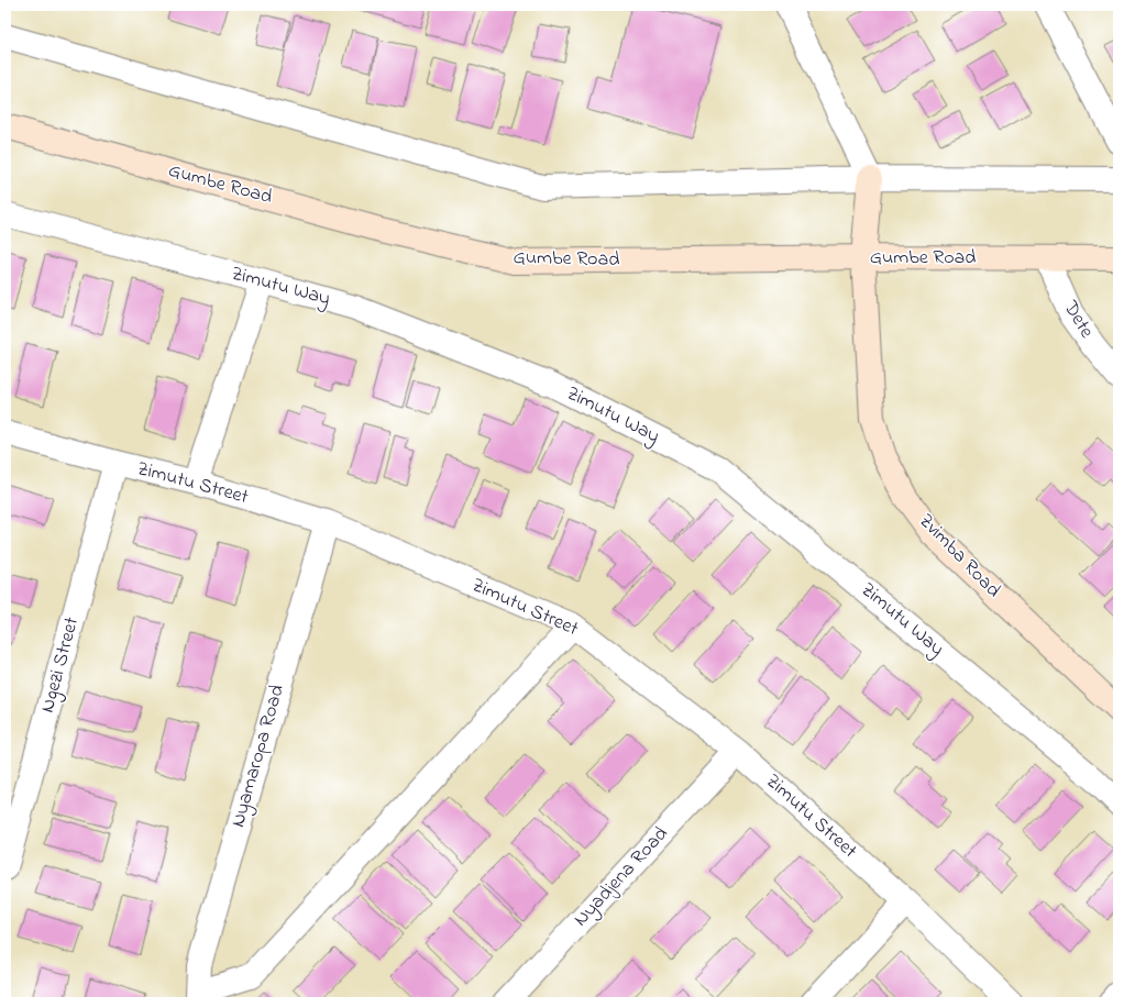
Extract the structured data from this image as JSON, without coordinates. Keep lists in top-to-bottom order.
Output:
{
  "streets": {
    "street": [
      "Gumbe Road",
      "Zimutu Way",
      "Dete",
      "Zimutu Street",
      "Zvimba Road",
      "Ngezi Street",
      "Nyamaropa Road",
      "Nyadjena Road"
    ]
  },
  "crossings": [
    ["Gumbe Road", "Dete"],
    ["Gumbe Road", "Zvimba Road"],
    ["Zimutu Street", "Ngezi Street"],
    ["Zimutu Street", "Nyamaropa Road"],
    ["Zimutu Street", "Nyadjena Road"]
  ]
}
